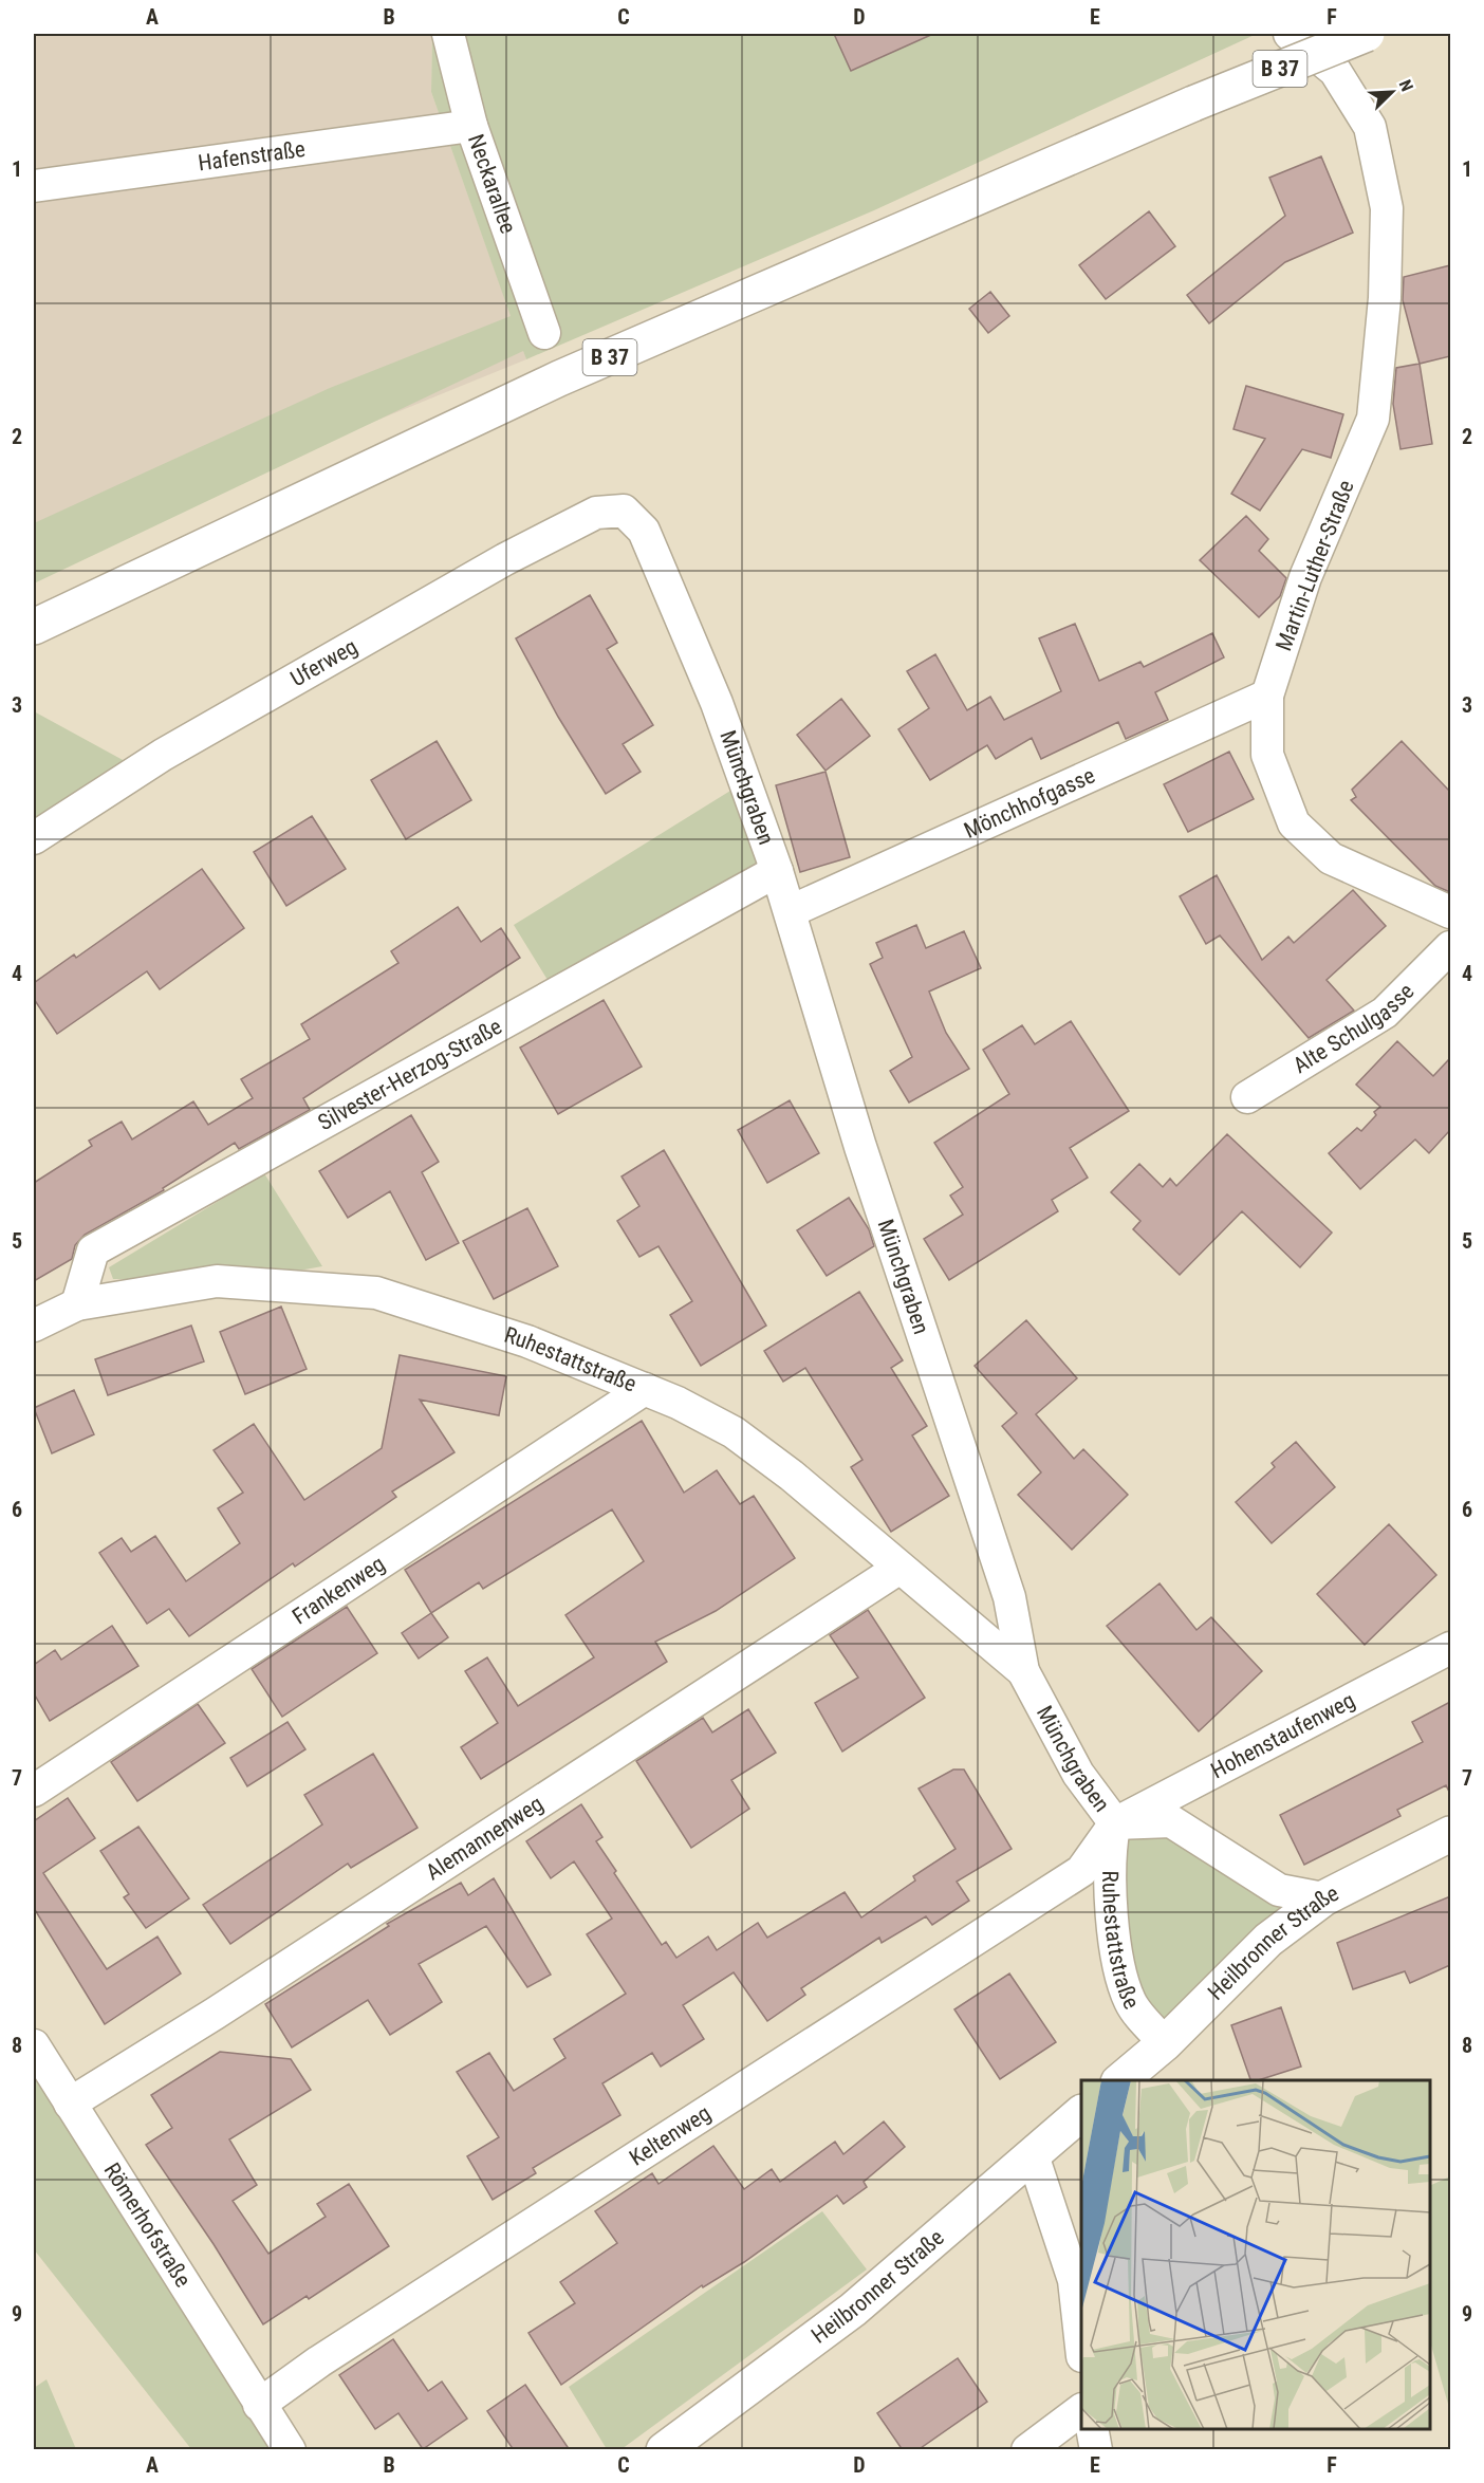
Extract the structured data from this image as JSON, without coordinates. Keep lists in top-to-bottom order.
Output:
{
  "streets": {
    "main road": ["B 37", "Heilbronner Straße"],
    "street": [
      "Hafenstraße",
      "Neckarallee",
      "Martin-Luther-Straße",
      "Uferweg",
      "Münchgraben",
      "Mönchhofgasse",
      "Alte Schulgasse",
      "Silvester-Herzog-Straße",
      "Ruhestattstraße",
      "Frankenweg",
      "Hohenstaufenweg",
      "Alemannenweg",
      "Keltenweg",
      "Römerhofstraße"
    ]
  },
  "crossings": [
    ["Hafenstraße", "Neckarallee"],
    ["Martin-Luther-Straße", "Mönchhofgasse"],
    ["Uferweg", "Münchgraben"],
    ["Münchgraben", "Mönchhofgasse"],
    ["Münchgraben", "Silvester-Herzog-Straße"],
    ["Münchgraben", "Ruhestattstraße"],
    ["Münchgraben", "Hohenstaufenweg"],
    ["Münchgraben", "Heilbronner Straße"],
    ["Münchgraben", "Keltenweg"],
    ["Silvester-Herzog-Straße", "Ruhestattstraße"],
    ["Ruhestattstraße", "Frankenweg"],
    ["Ruhestattstraße", "Hohenstaufenweg"],
    ["Ruhestattstraße", "Alemannenweg"],
    ["Ruhestattstraße", "Heilbronner Straße"],
    ["Ruhestattstraße", "Keltenweg"],
    ["Hohenstaufenweg", "Keltenweg"],
    ["Alemannenweg", "Römerhofstraße"],
    ["Keltenweg", "Römerhofstraße"]
  ],
  "north": "top right",
  "grid": {
    "columns": [
      "A",
      "B",
      "C",
      "D",
      "E",
      "F"
    ],
    "rows": [
      "1",
      "2",
      "3",
      "4",
      "5",
      "6",
      "7",
      "8",
      "9"
    ]
  }
}
